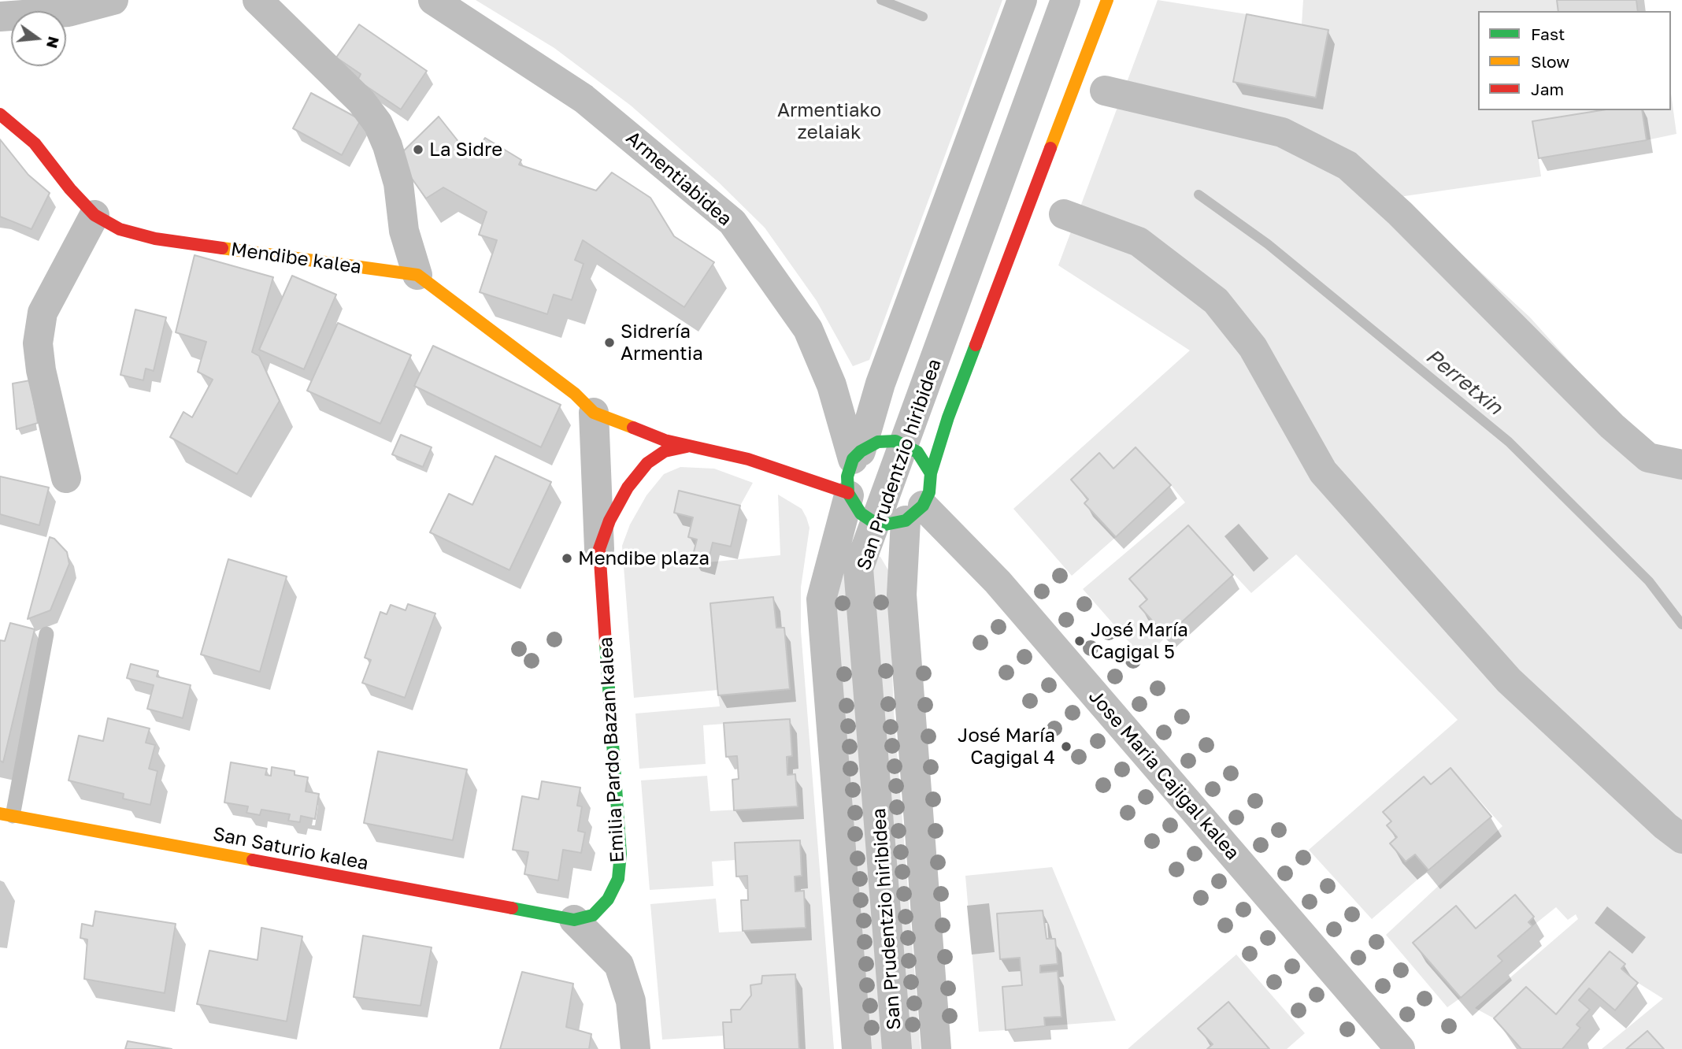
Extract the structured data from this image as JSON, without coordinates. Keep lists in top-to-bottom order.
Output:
{
  "streets": {
    "street": [
      "Armentiabidea",
      "Mendibe kalea",
      "San Prudentzio hiribidea",
      "Emilia Pardo Bazan kalea",
      "Jose Maria Cajigal kalea",
      "San Saturio kalea"
    ]
  },
  "crossings": [
    ["Mendibe kalea", "San Prudentzio hiribidea"],
    ["Mendibe kalea", "Emilia Pardo Bazan kalea"],
    ["San Prudentzio hiribidea", "Jose Maria Cajigal kalea"],
    ["Emilia Pardo Bazan kalea", "San Saturio kalea"]
  ],
  "water": ["Perretxin"],
  "parks": ["Armentiako zelaiak"],
  "places": [
    "La Sidre",
    "Sidrería Armentia",
    "Mendibe plaza",
    "José María Cagigal 5",
    "José María Cagigal 4"
  ],
  "legend": ["Fast", "Slow", "Jam"],
  "north": "right"
}
